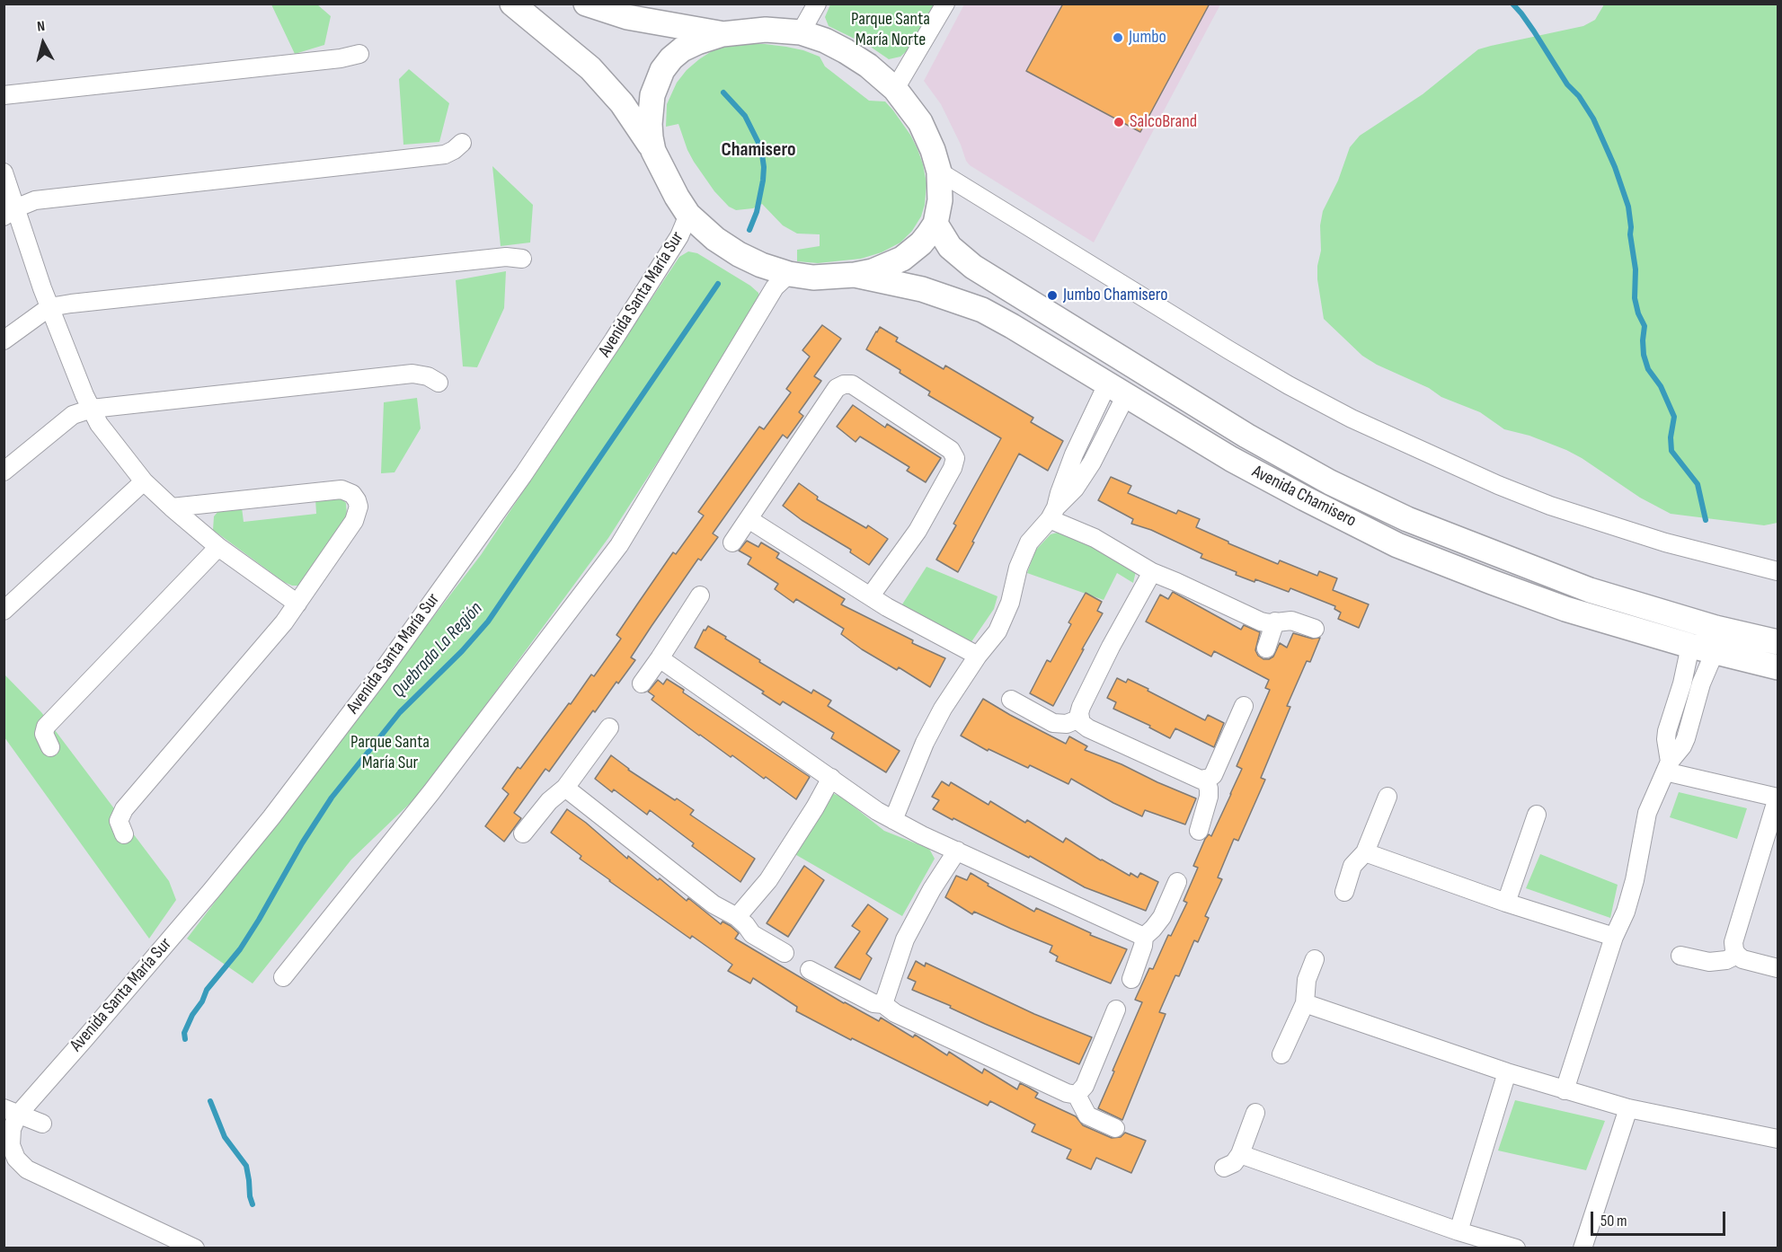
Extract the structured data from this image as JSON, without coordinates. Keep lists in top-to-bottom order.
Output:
{
  "streets": {
    "street": ["Avenida Santa María Sur", "Avenida Chamisero"]
  },
  "districts": ["Chamisero"],
  "water": ["Quebrada La Región"],
  "parks": ["Parque Santa María Norte", "Parque Santa María Sur"],
  "places": ["Jumbo", "SalcoBrand", "Jumbo Chamisero"],
  "scale_bar": "50 m",
  "north": "top"
}
